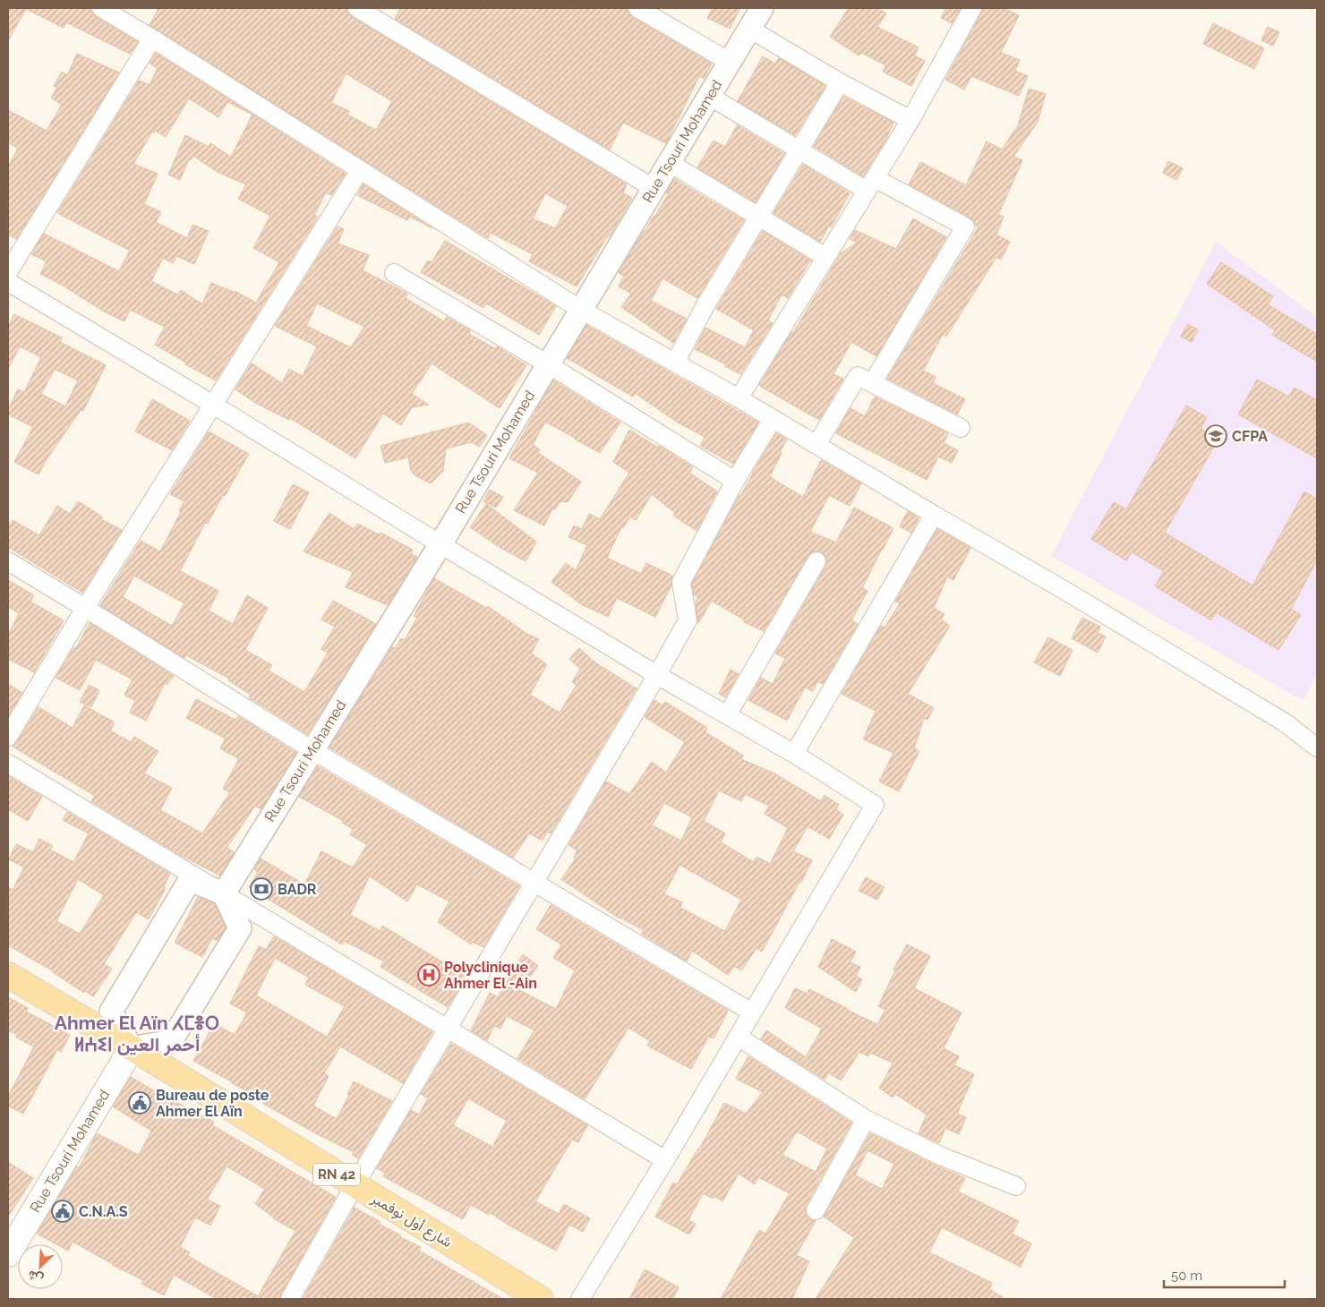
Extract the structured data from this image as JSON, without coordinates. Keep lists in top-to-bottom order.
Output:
{
  "streets": {
    "main road": ["Rue Tsouri Mohamed", "RN 42", "شارع أول نوفمبر"]
  },
  "crossings": [
    ["Rue Tsouri Mohamed", "شارع أول نوفمبر"]
  ],
  "districts": ["Ahmer El Aïn ⵃⵎⴻⵔ ⵍⵄⵉⵏ أحمر العين"],
  "places": {
    "school or university": ["CFPA"],
    "bank": ["BADR"],
    "hospital": ["Polyclinique Ahmer El -Ain"],
    "public building": ["Bureau de poste Ahmer El Aïn", "C.N.A.S"]
  },
  "scale_bar": "50 m",
  "north": "bottom left"
}
